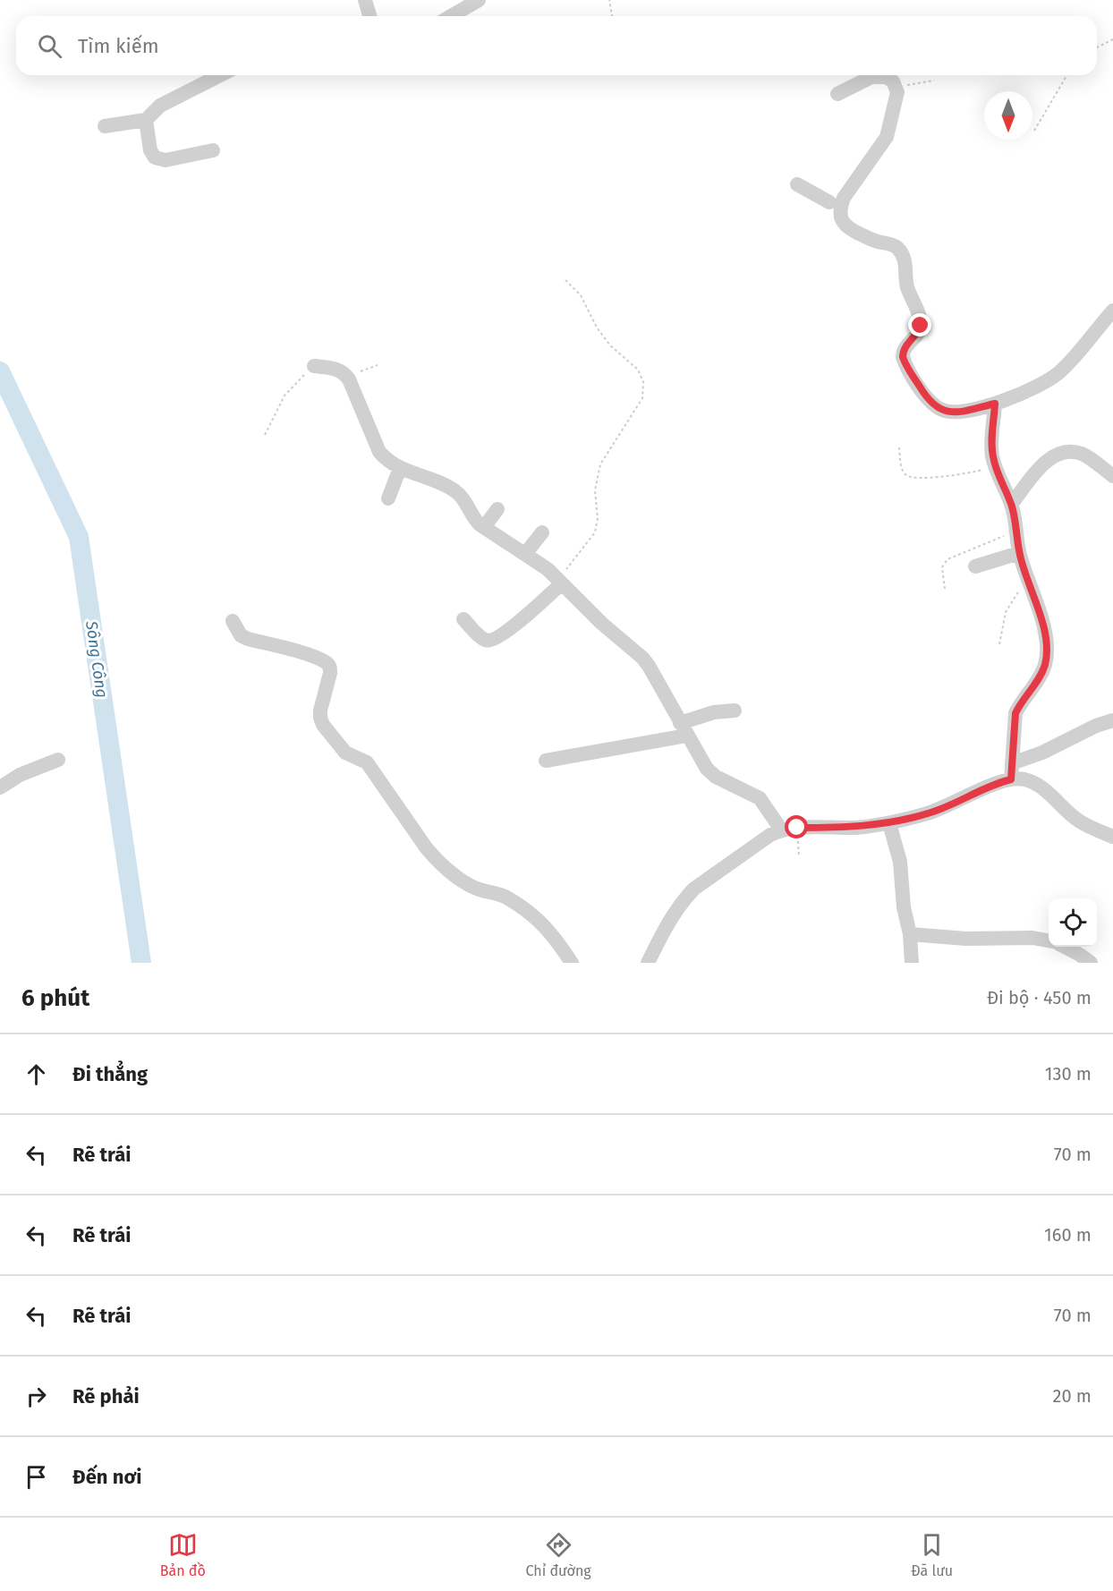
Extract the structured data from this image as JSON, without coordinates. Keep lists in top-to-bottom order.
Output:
{
  "water": ["Sông Công"],
  "north": "bottom",
  "page": {
    "search": "Tìm kiếm",
    "heading": ["6 phút", "Đi bộ · 450 m"],
    "list": [
      ["Đi thẳng", "130 m"],
      ["Rẽ trái", "70 m"],
      ["Rẽ trái", "160 m"],
      ["Rẽ trái", "70 m"],
      ["Rẽ phải", "20 m"],
      "Đến nơi"
    ],
    "nav": ["Bản đồ", "Chỉ đường", "Đã lưu"]
  }
}
